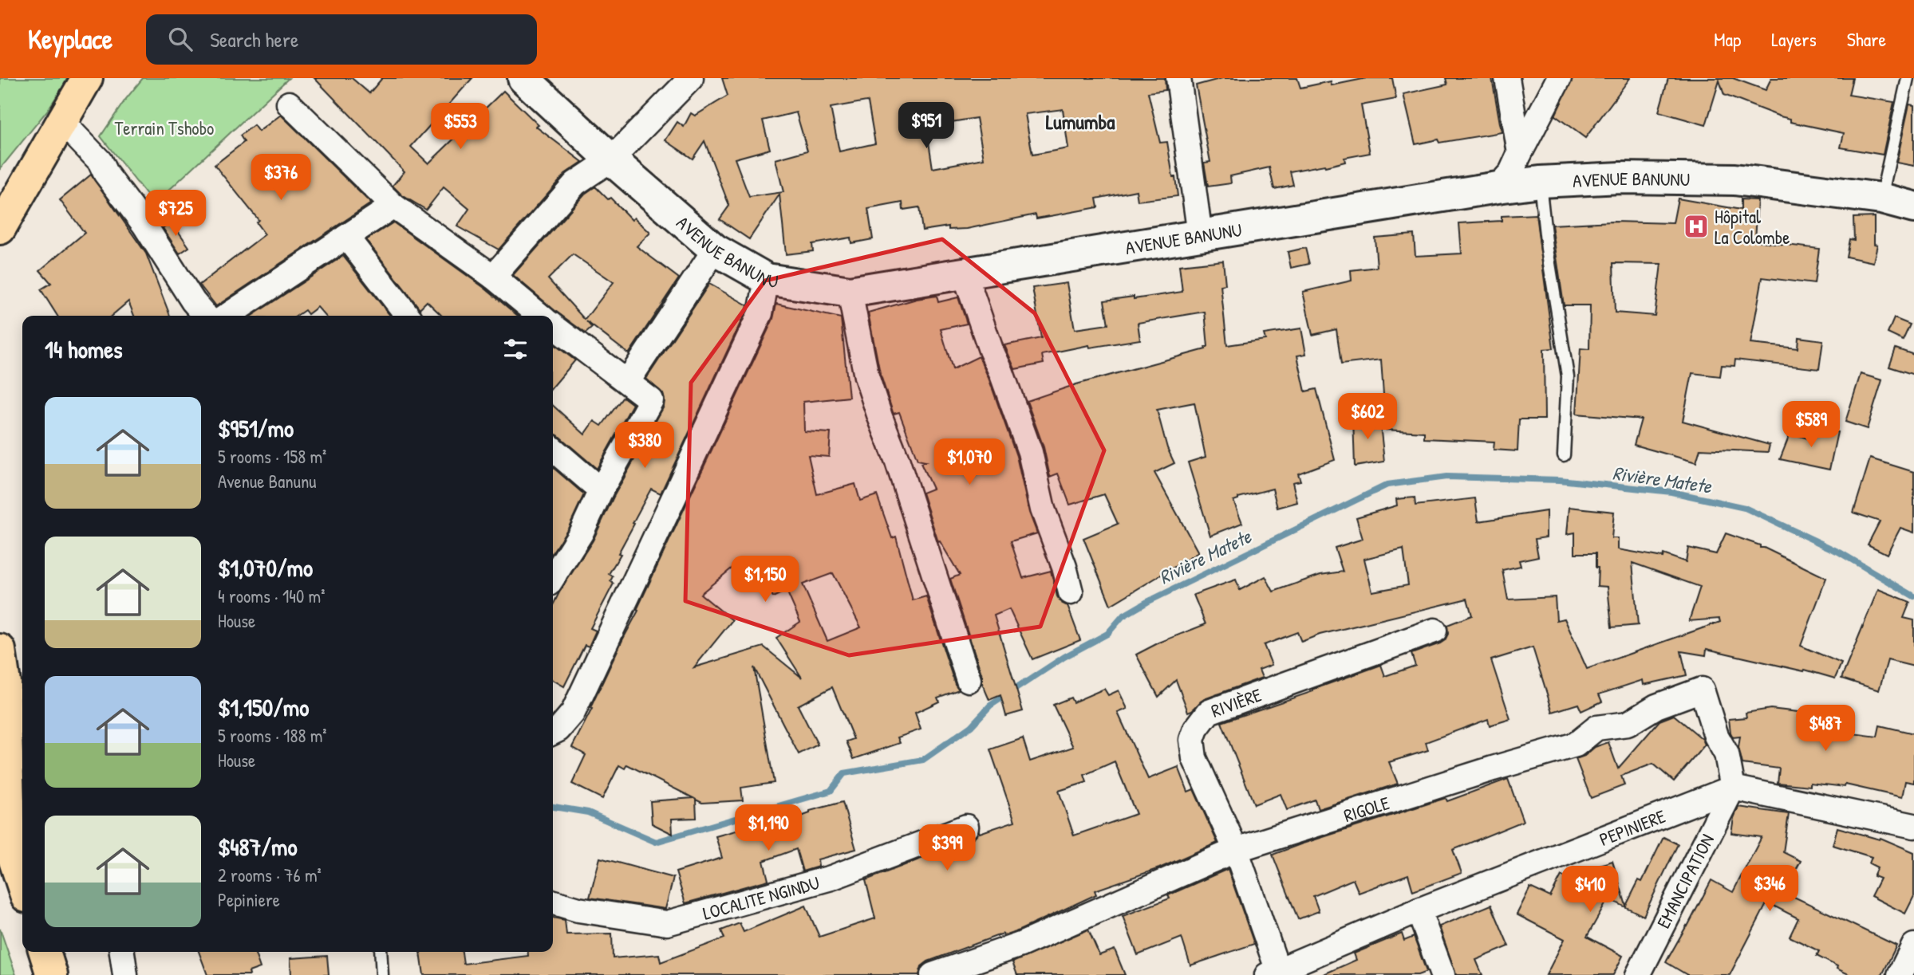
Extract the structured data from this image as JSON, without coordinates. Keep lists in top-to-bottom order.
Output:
{
  "streets": {
    "street": [
      "AVENUE BANUNU",
      "RIVIÈRE",
      "RIGOLE",
      "PEPINIERE",
      "EMANCIPATION",
      "LOCALITE NGINDU"
    ]
  },
  "crossings": [
    ["RIVIÈRE", "RIGOLE"],
    ["RIVIÈRE", "PEPINIERE"],
    ["RIGOLE", "PEPINIERE"],
    ["RIGOLE", "EMANCIPATION"],
    ["PEPINIERE", "EMANCIPATION"]
  ],
  "districts": ["Lumumba"],
  "water": ["Rivière Matete"],
  "parks": ["Terrain Tshobo"],
  "places": {
    "hospital": ["Hôpital La Colombe"]
  },
  "page": {
    "header": "Keyplace",
    "search": "Search here",
    "nav": ["Map", "Layers", "Share"],
    "price": [
      "$951",
      "$553",
      "$376",
      "$725",
      "$602",
      "$589",
      "$380",
      "$1,070",
      "$1,150",
      "$487",
      "$1,190",
      "$399",
      "$346",
      "$410"
    ],
    "heading": "14 homes",
    "list": [
      {
        "name": "$951/mo",
        "note": "5 rooms · 158 m² · Avenue Banunu"
      },
      {
        "name": "$1,070/mo",
        "note": "4 rooms · 140 m² · House"
      },
      {
        "name": "$1,150/mo",
        "note": "5 rooms · 188 m² · House"
      },
      {
        "name": "$487/mo",
        "note": "2 rooms · 76 m² · Pepiniere"
      }
    ]
  }
}
